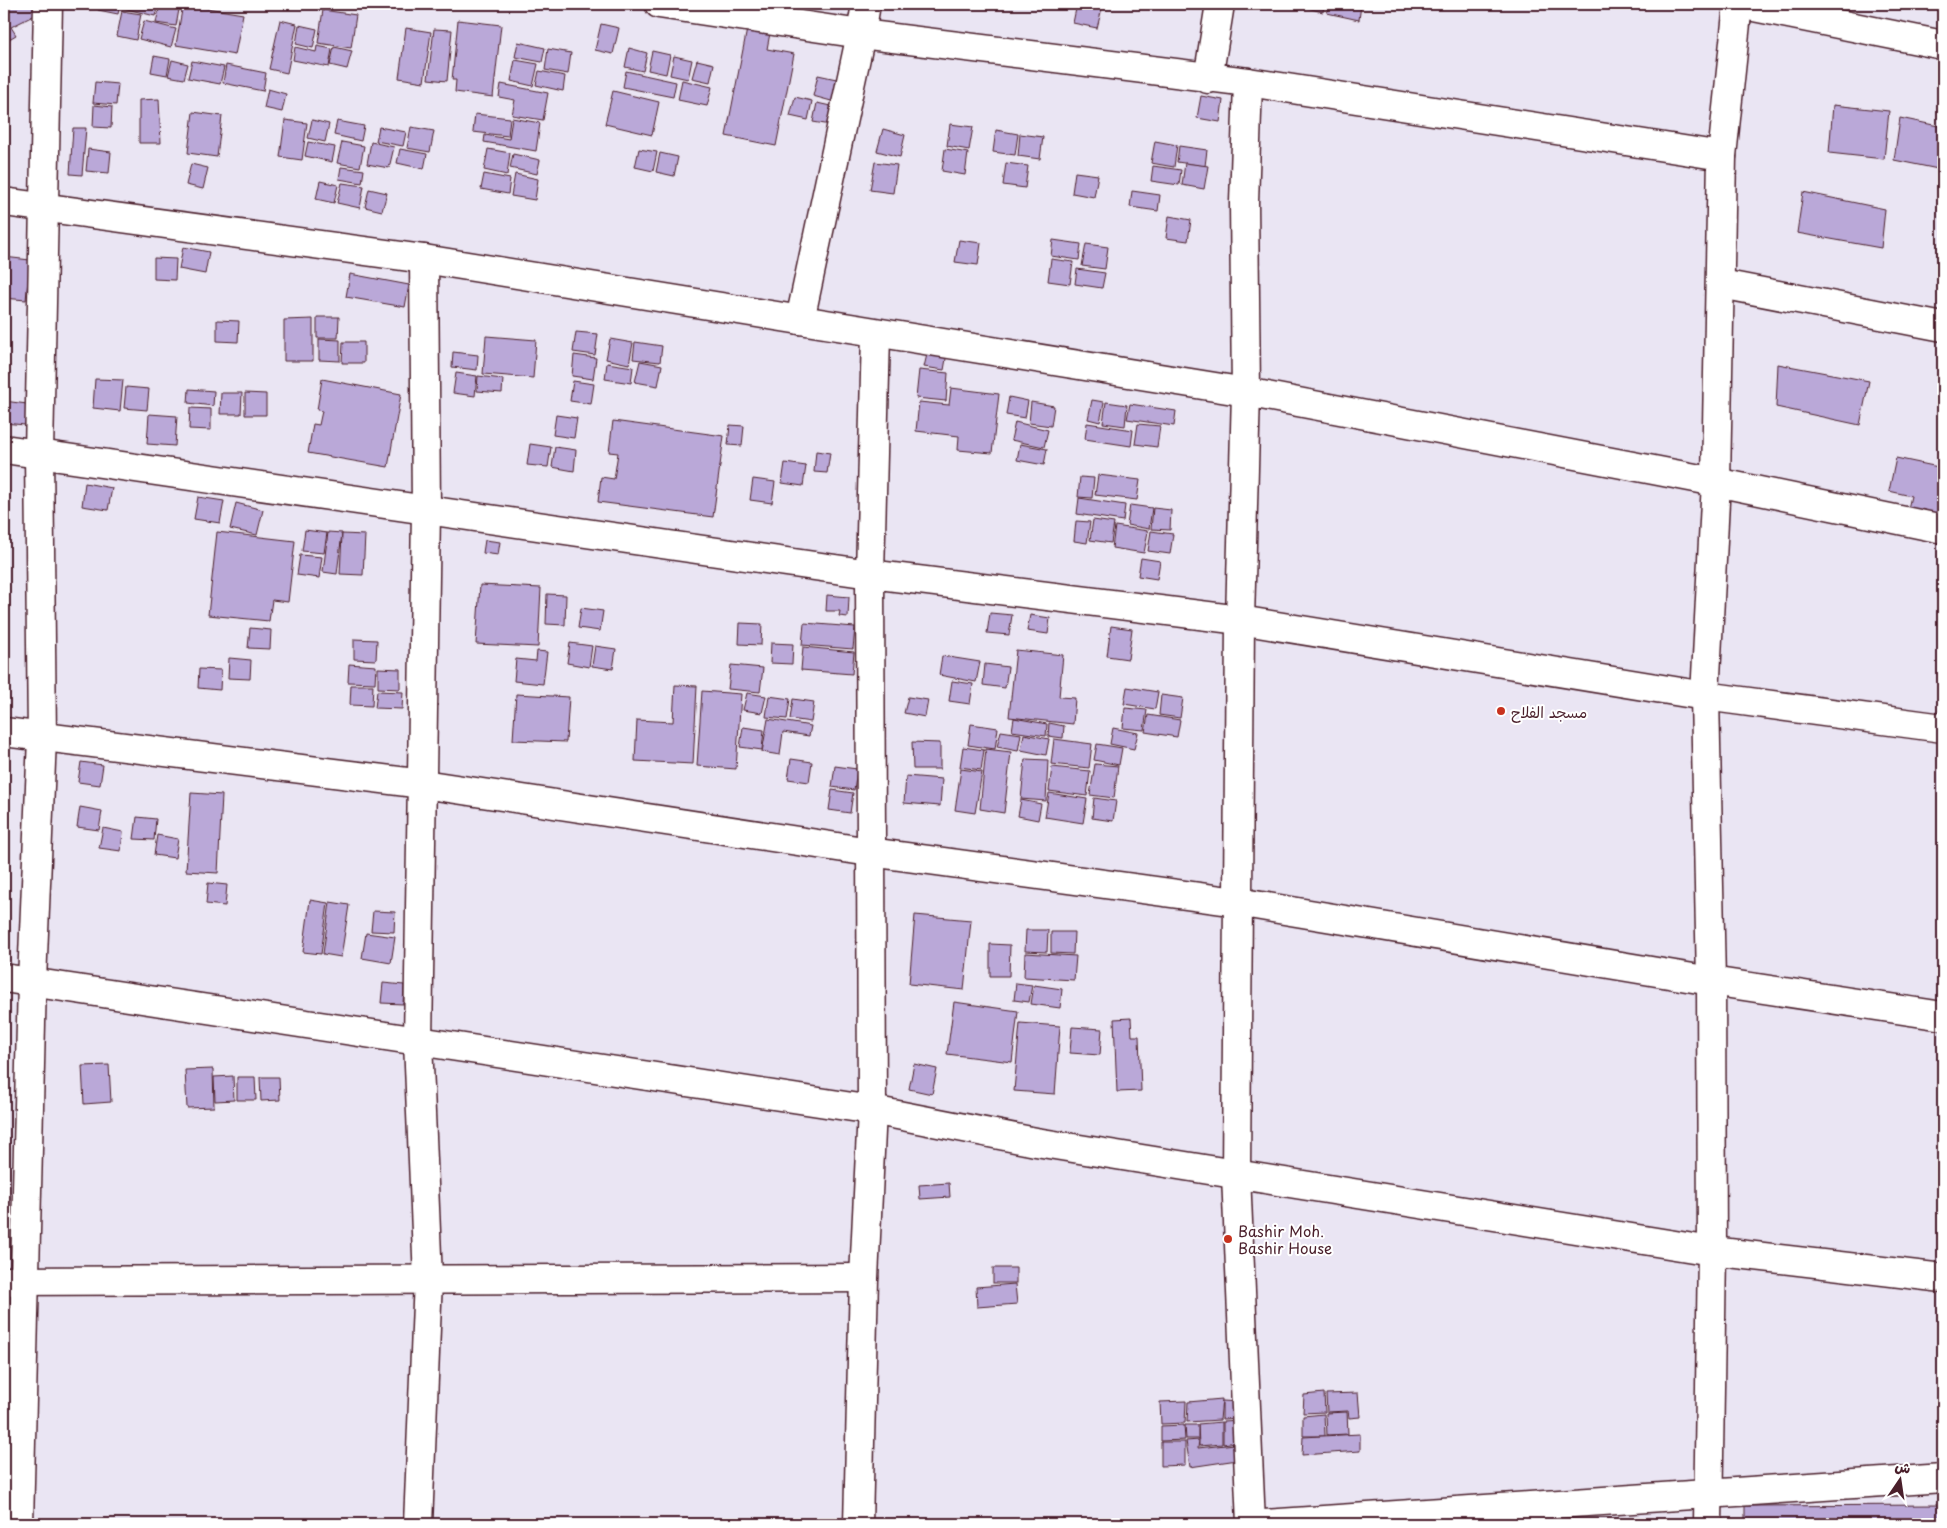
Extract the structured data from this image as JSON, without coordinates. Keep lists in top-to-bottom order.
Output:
{
  "places": ["مسجد الفلاح", "Bashir Moh. Bashir House"],
  "north": "top"
}
